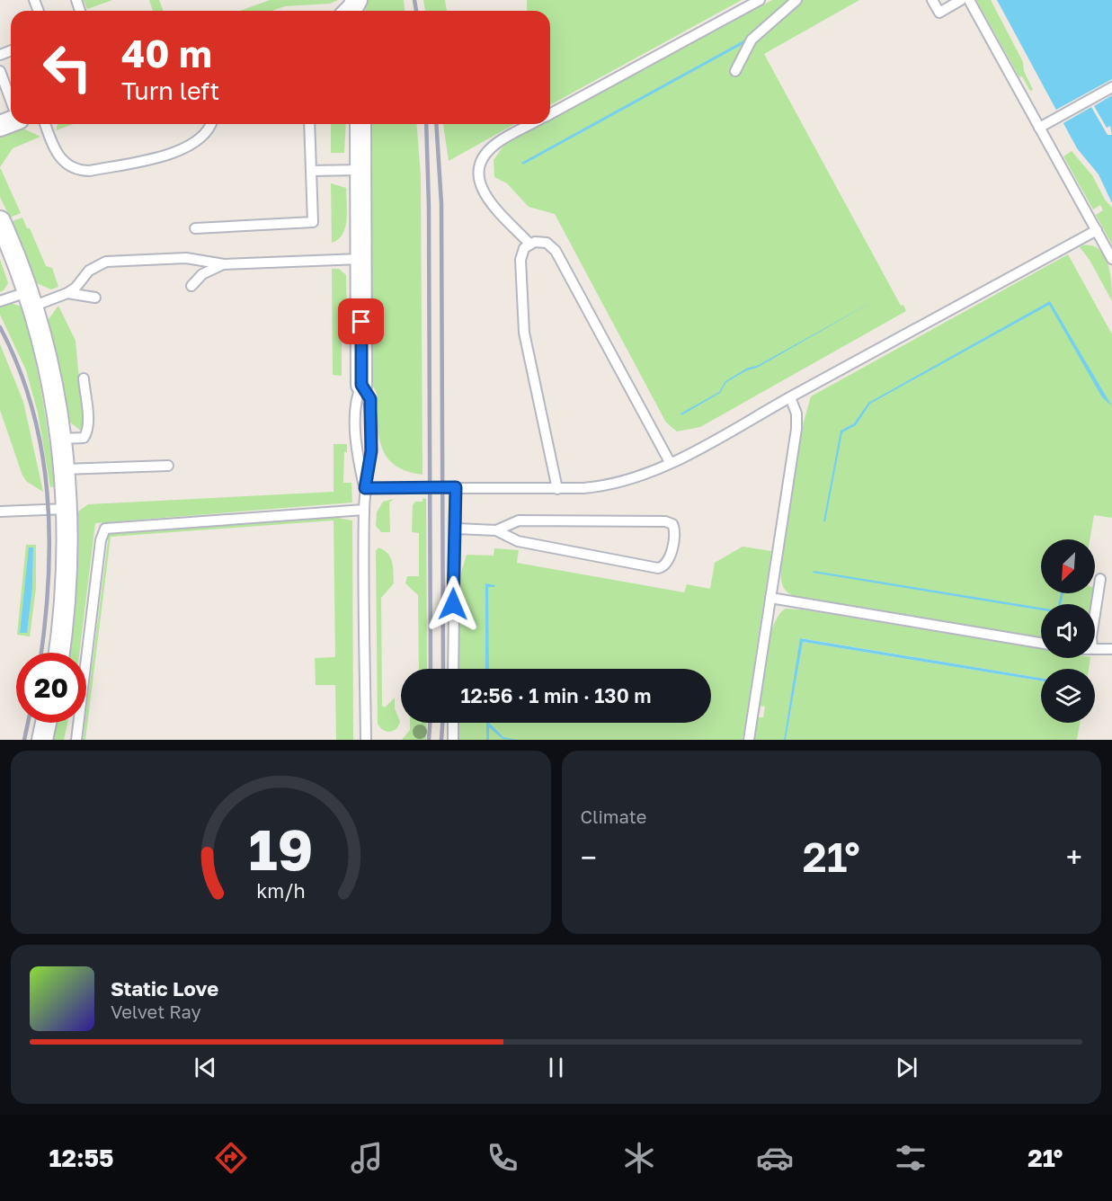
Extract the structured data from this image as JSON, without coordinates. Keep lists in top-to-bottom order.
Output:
{
  "north": "bottom left",
  "page": {
    "turn": ["40 m", "Turn left"],
    "limit": "20",
    "trip": "12:56 · 1 min · 130 m",
    "tile": "Climate",
    "heat": ["−", "21°", "+"],
    "song": ["Static Love", "Velvet Ray"],
    "tabs": ["12:55", "21°"],
    "gauge": ["19", "km/h"]
  }
}
